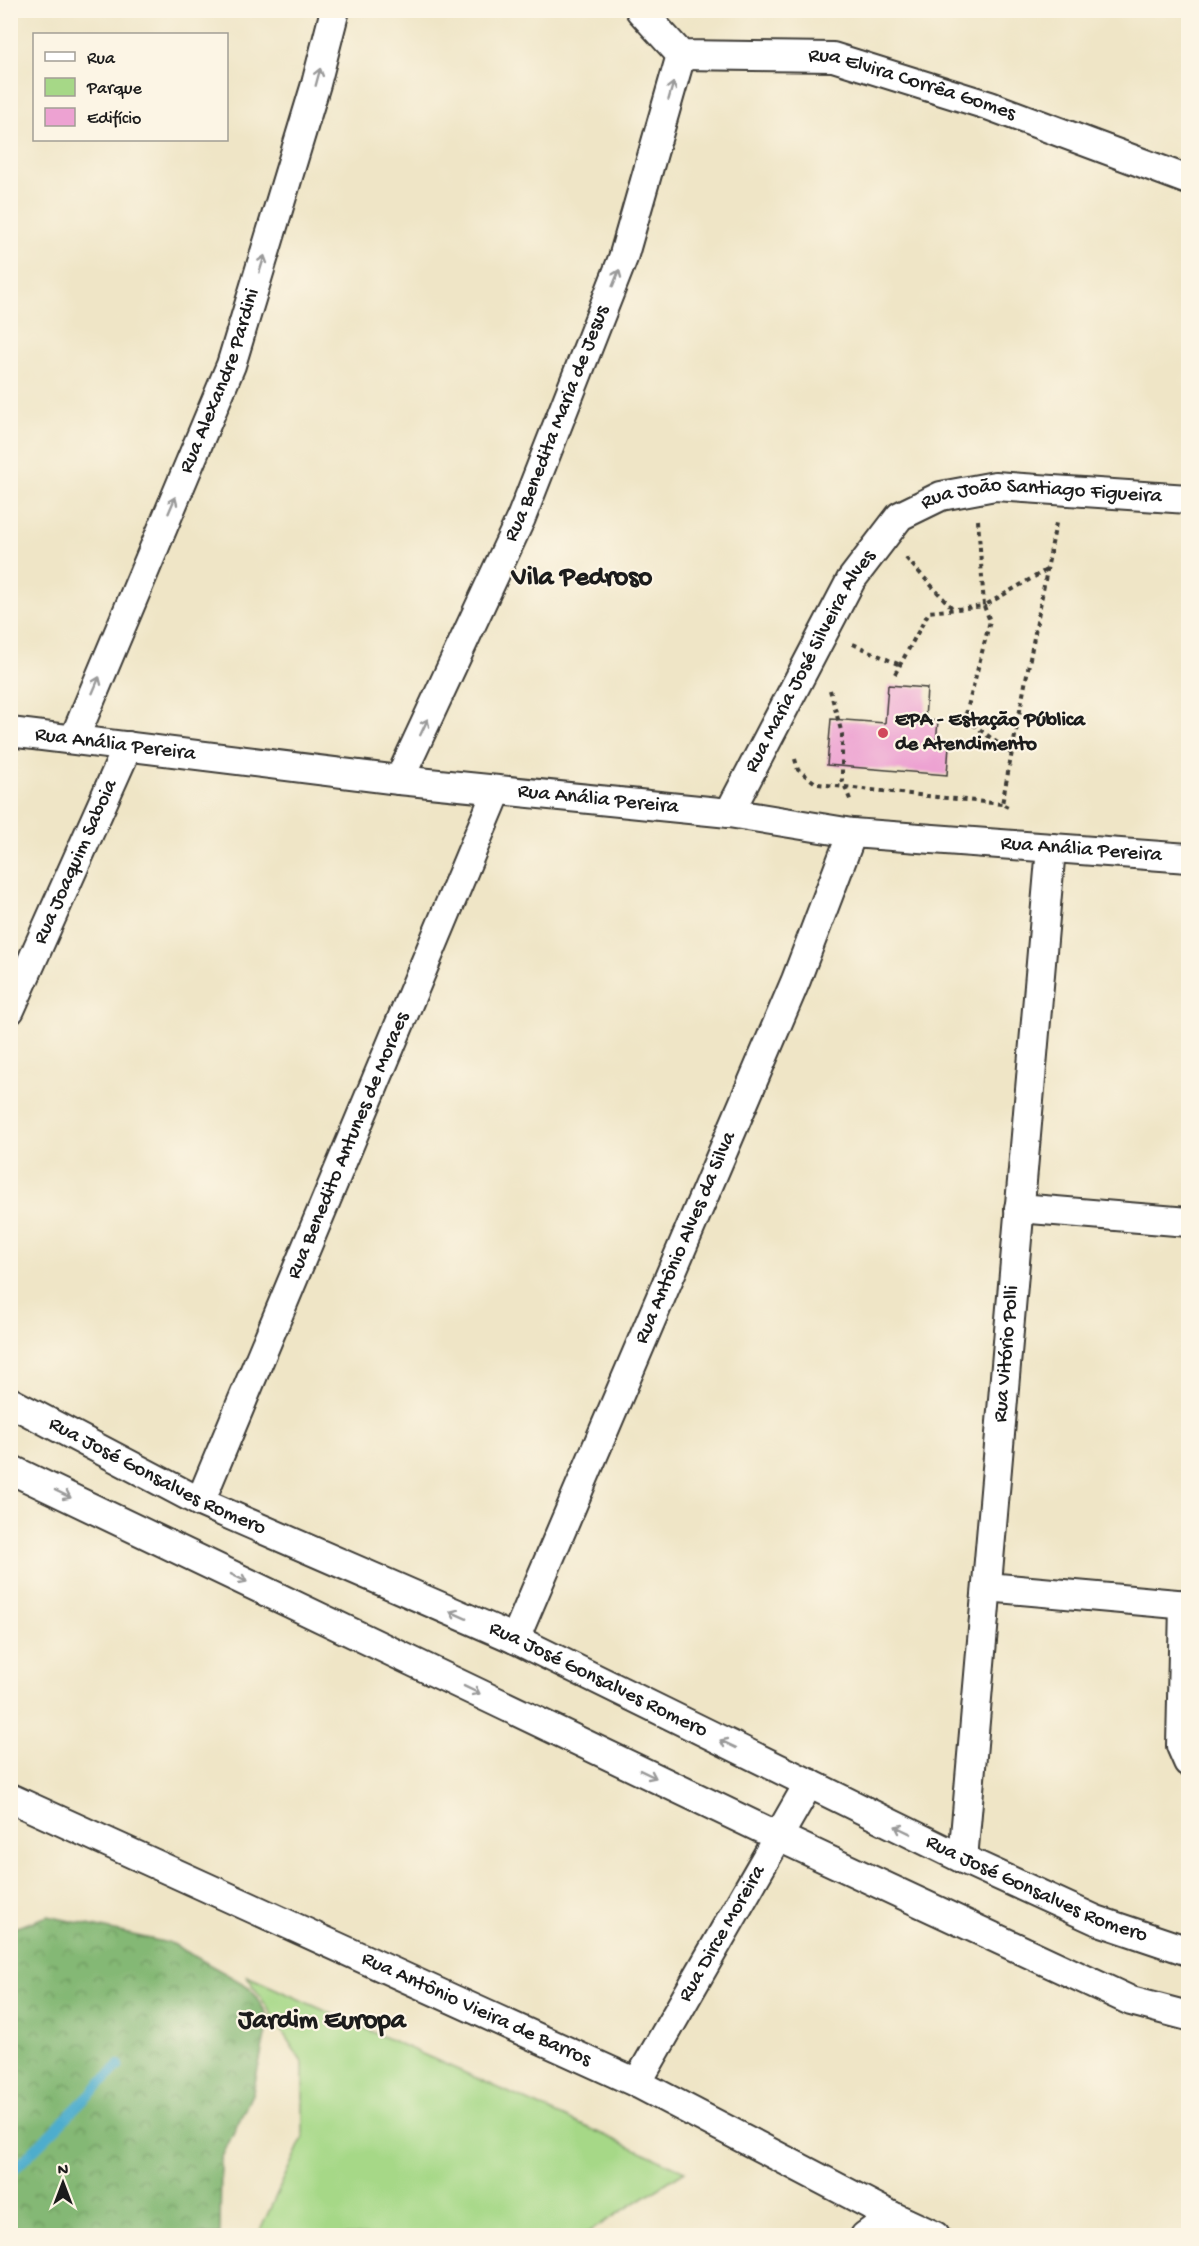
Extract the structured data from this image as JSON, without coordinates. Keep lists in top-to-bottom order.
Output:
{
  "streets": {
    "street": [
      "Rua Elvira Corrêa Gomes",
      "Rua Alexandre Pardini",
      "Rua Benedita Maria de Jesus",
      "Rua João Santiago Figueira",
      "Rua Maria José Silveira Alves",
      "Rua Anália Pereira",
      "Rua Joaquim Saboia",
      "Rua Benedito Antunes de Moraes",
      "Rua Antônio Alves da Silva",
      "Rua Vitório Polli",
      "Rua José Gonsalves Romero",
      "Rua Dirce Moreira",
      "Rua Antônio Vieira de Barros"
    ]
  },
  "crossings": [
    ["Rua Elvira Corrêa Gomes", "Rua Benedita Maria de Jesus"],
    ["Rua Alexandre Pardini", "Rua Anália Pereira"],
    ["Rua Benedita Maria de Jesus", "Rua Anália Pereira"],
    ["Rua João Santiago Figueira", "Rua Maria José Silveira Alves"],
    ["Rua Maria José Silveira Alves", "Rua Anália Pereira"],
    ["Rua Anália Pereira", "Rua Joaquim Saboia"],
    ["Rua Anália Pereira", "Rua Benedito Antunes de Moraes"],
    ["Rua Anália Pereira", "Rua Antônio Alves da Silva"],
    ["Rua Anália Pereira", "Rua Vitório Polli"],
    ["Rua Benedito Antunes de Moraes", "Rua José Gonsalves Romero"],
    ["Rua Antônio Alves da Silva", "Rua José Gonsalves Romero"],
    ["Rua Vitório Polli", "Rua José Gonsalves Romero"],
    ["Rua José Gonsalves Romero", "Rua Dirce Moreira"],
    ["Rua Dirce Moreira", "Rua Antônio Vieira de Barros"]
  ],
  "one_way": ["Rua Alexandre Pardini", "Rua Benedita Maria de Jesus"],
  "districts": ["Vila Pedroso", "Jardim Europa"],
  "places": ["EPA - Estação Pública de Atendimento"],
  "legend": ["Rua", "Parque", "Edifício"],
  "north": "top"
}
